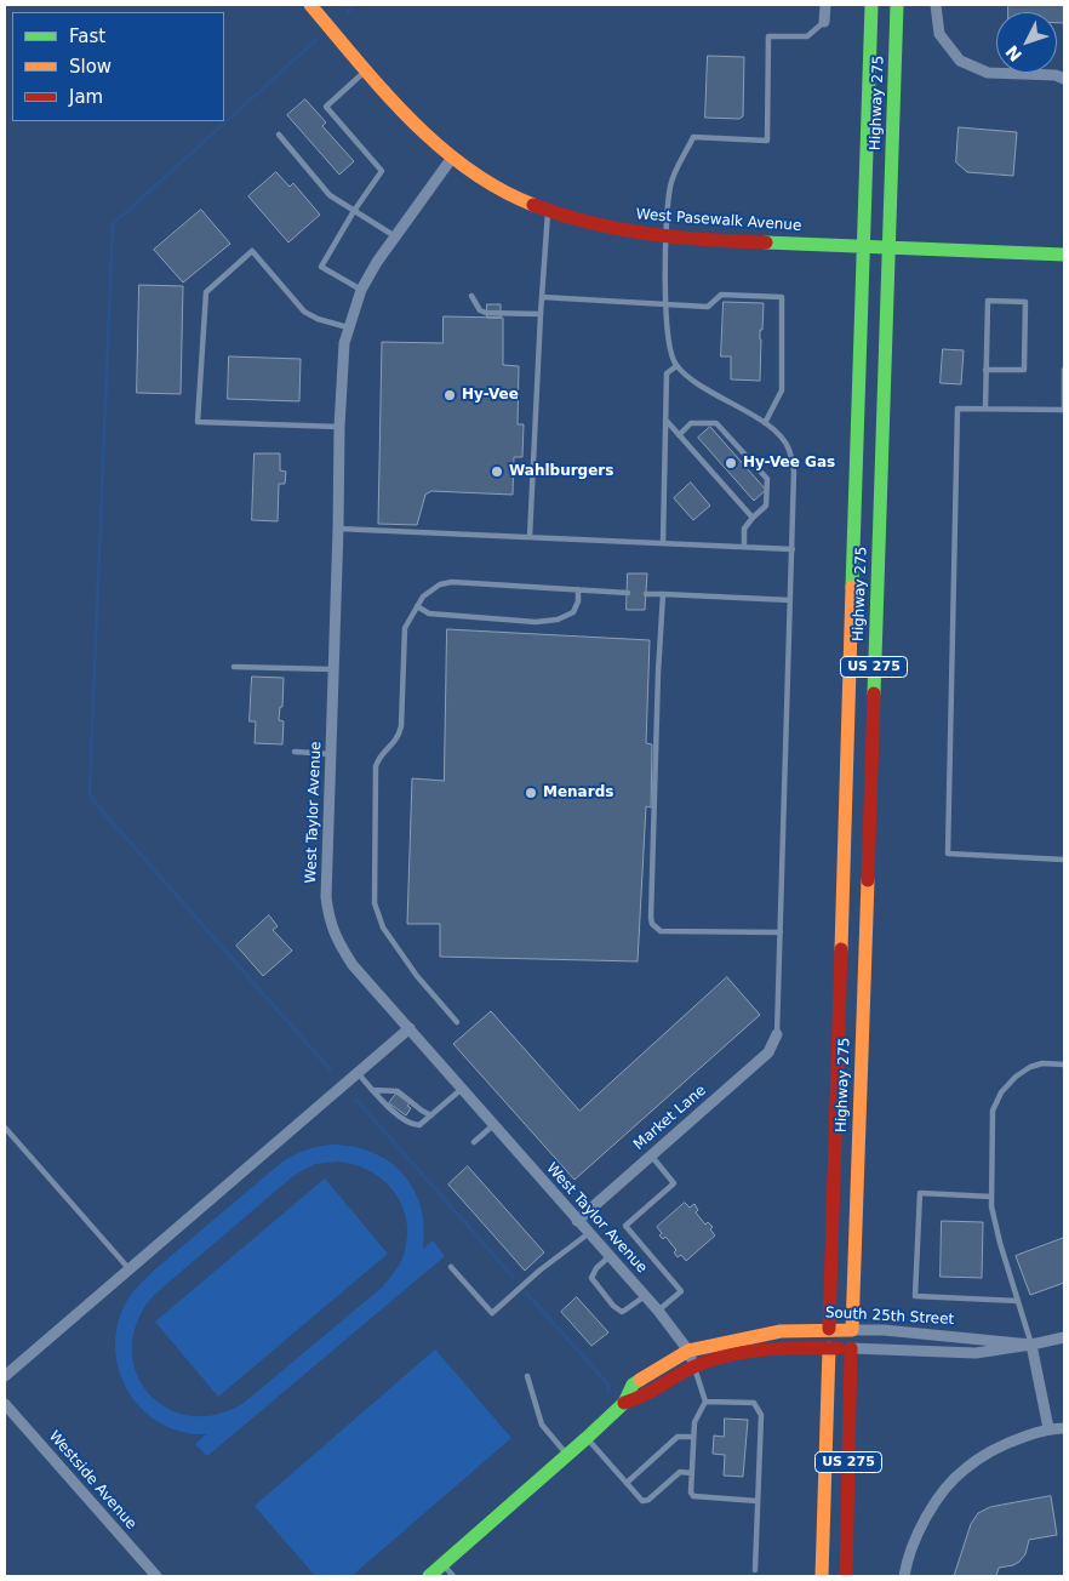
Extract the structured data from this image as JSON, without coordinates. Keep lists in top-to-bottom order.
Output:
{
  "streets": {
    "main road": [
      "Highway 275",
      "West Pasewalk Avenue",
      "US 275",
      "South 25th Street"
    ],
    "street": ["West Taylor Avenue", "Market Lane", "Westside Avenue"]
  },
  "crossings": [
    ["Highway 275", "West Pasewalk Avenue"],
    ["Highway 275", "South 25th Street"],
    ["West Pasewalk Avenue", "West Taylor Avenue"],
    ["US 275", "South 25th Street"],
    ["West Taylor Avenue", "Market Lane"],
    ["West Taylor Avenue", "South 25th Street"]
  ],
  "places": [
    "Hy-Vee",
    "Hy-Vee Gas",
    "Wahlburgers",
    "Menards"
  ],
  "legend": ["Fast", "Slow", "Jam"],
  "north": "bottom left"
}
